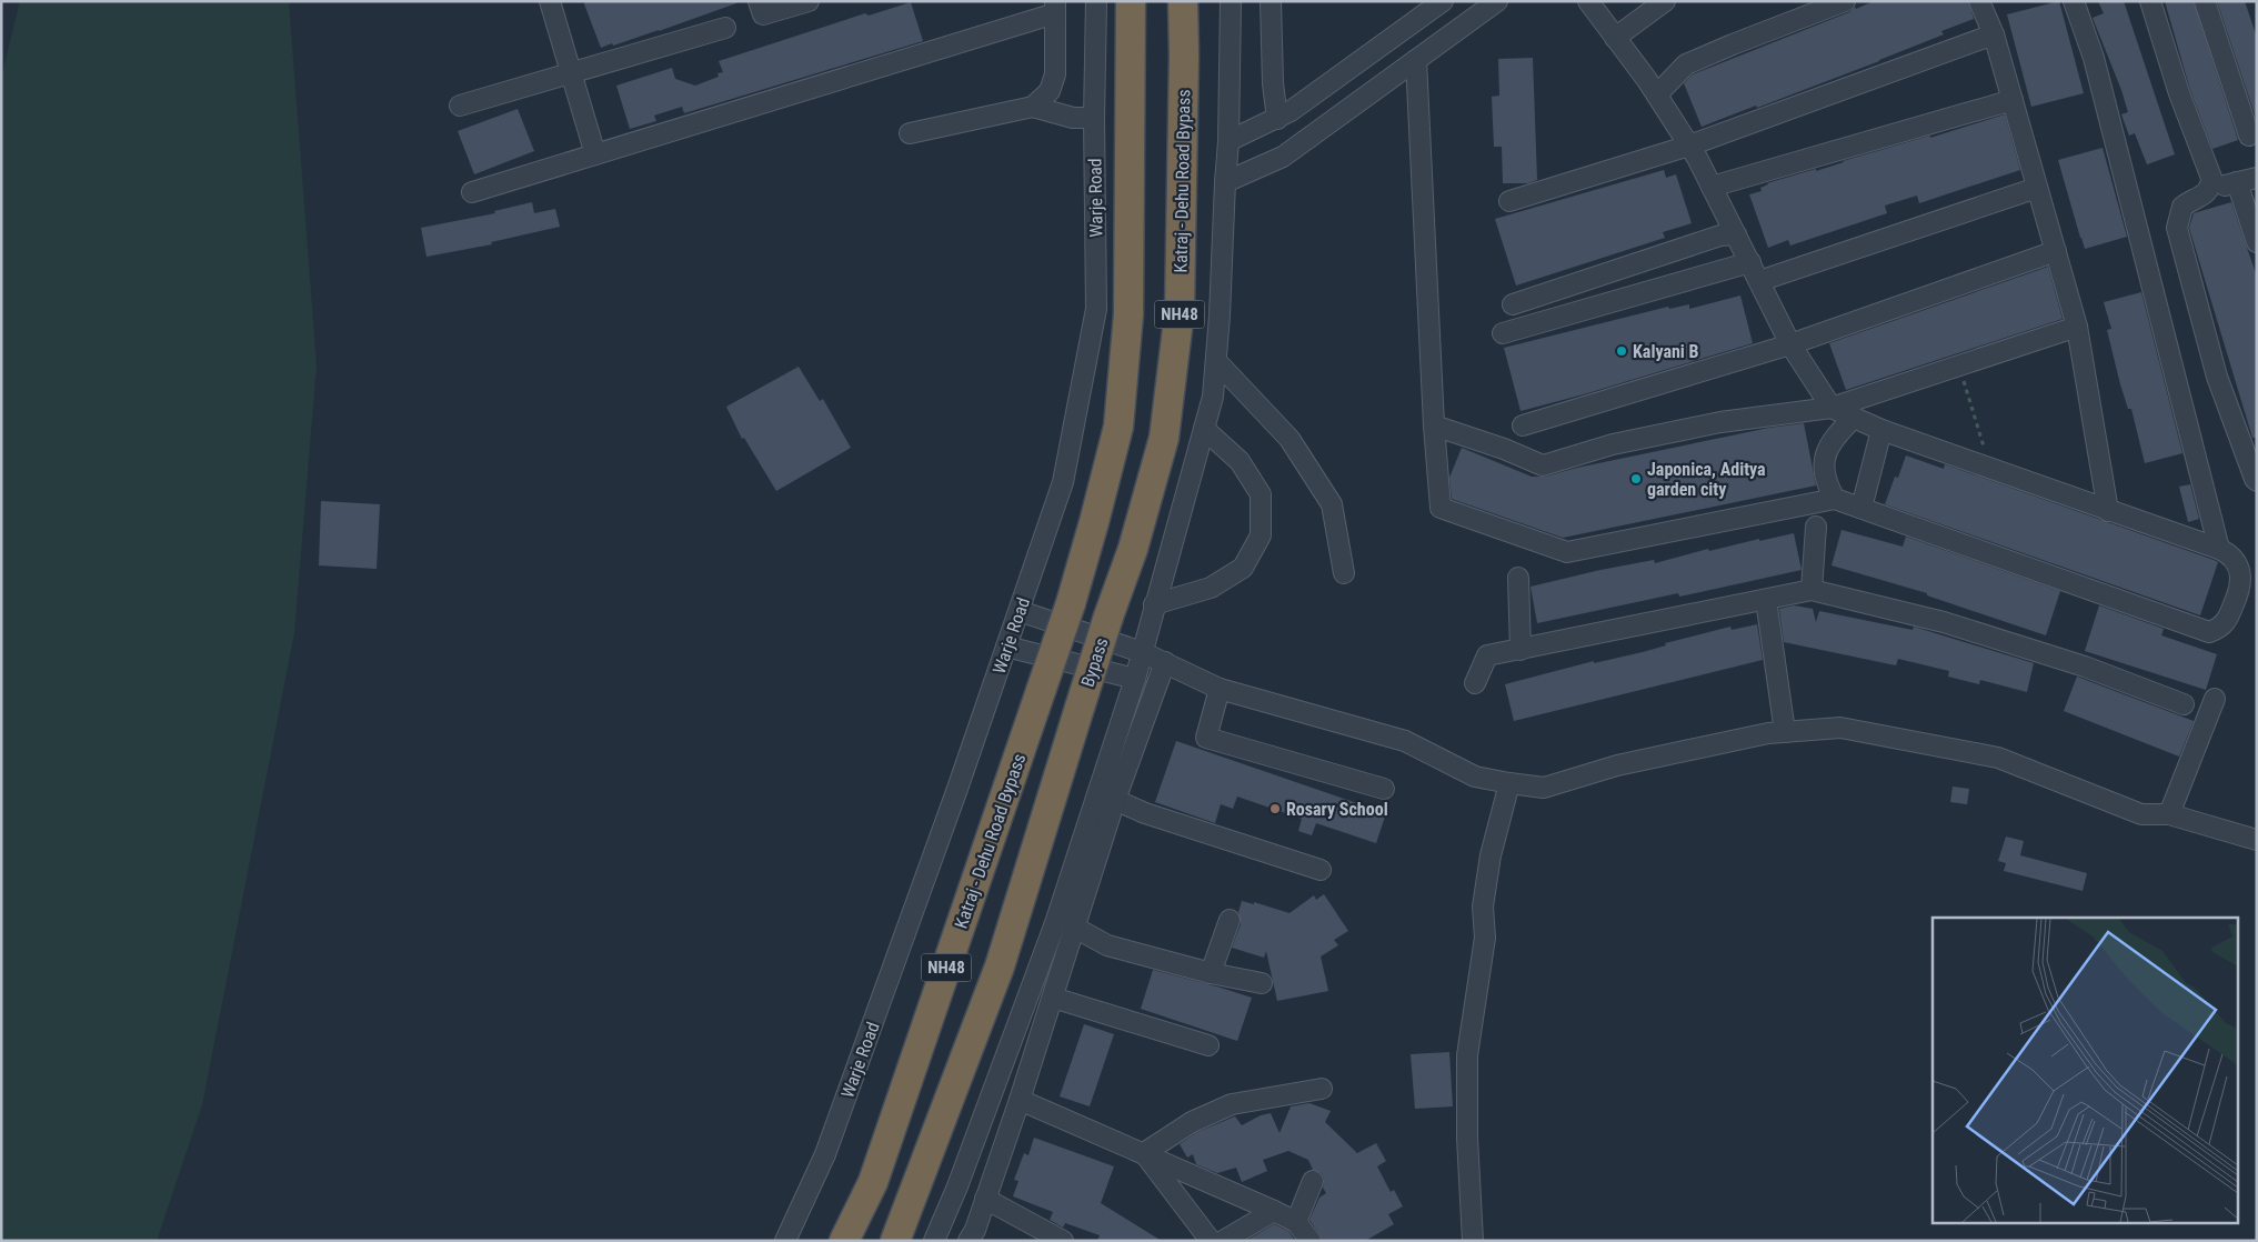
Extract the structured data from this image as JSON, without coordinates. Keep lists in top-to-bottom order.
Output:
{
  "streets": {
    "highway": ["Katraj - Dehu Road Bypass", "NH48", "Bypass"],
    "street": ["Warje Road"]
  },
  "crossings": [
    ["Katraj - Dehu Road Bypass", "Bypass"]
  ],
  "places": ["Kalyani B", "Japonica, Aditya garden city", "Rosary School"]
}
